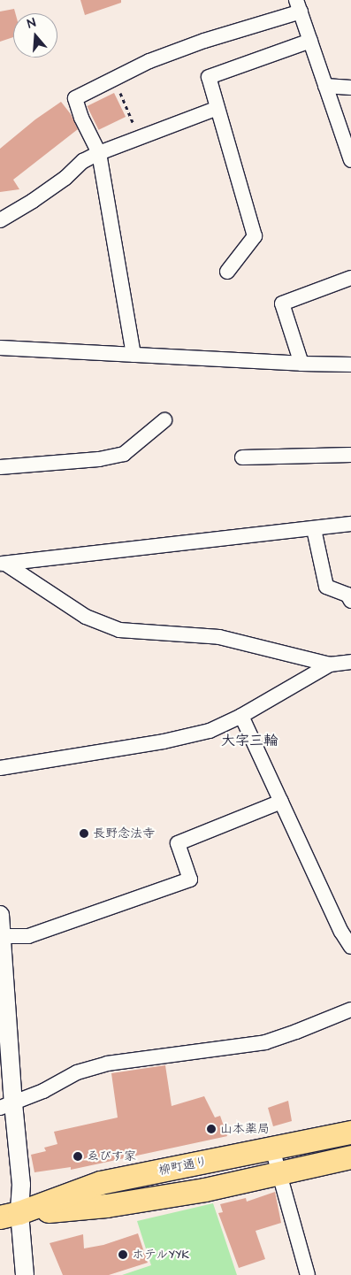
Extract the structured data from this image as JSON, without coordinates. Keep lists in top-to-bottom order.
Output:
{
  "streets": {
    "highway": ["柳町通り"]
  },
  "districts": ["大字三輪"],
  "places": [
    "長野念法寺",
    "山本薬局",
    "ゑびす家",
    "ホテルYYK"
  ],
  "north": "top"
}
